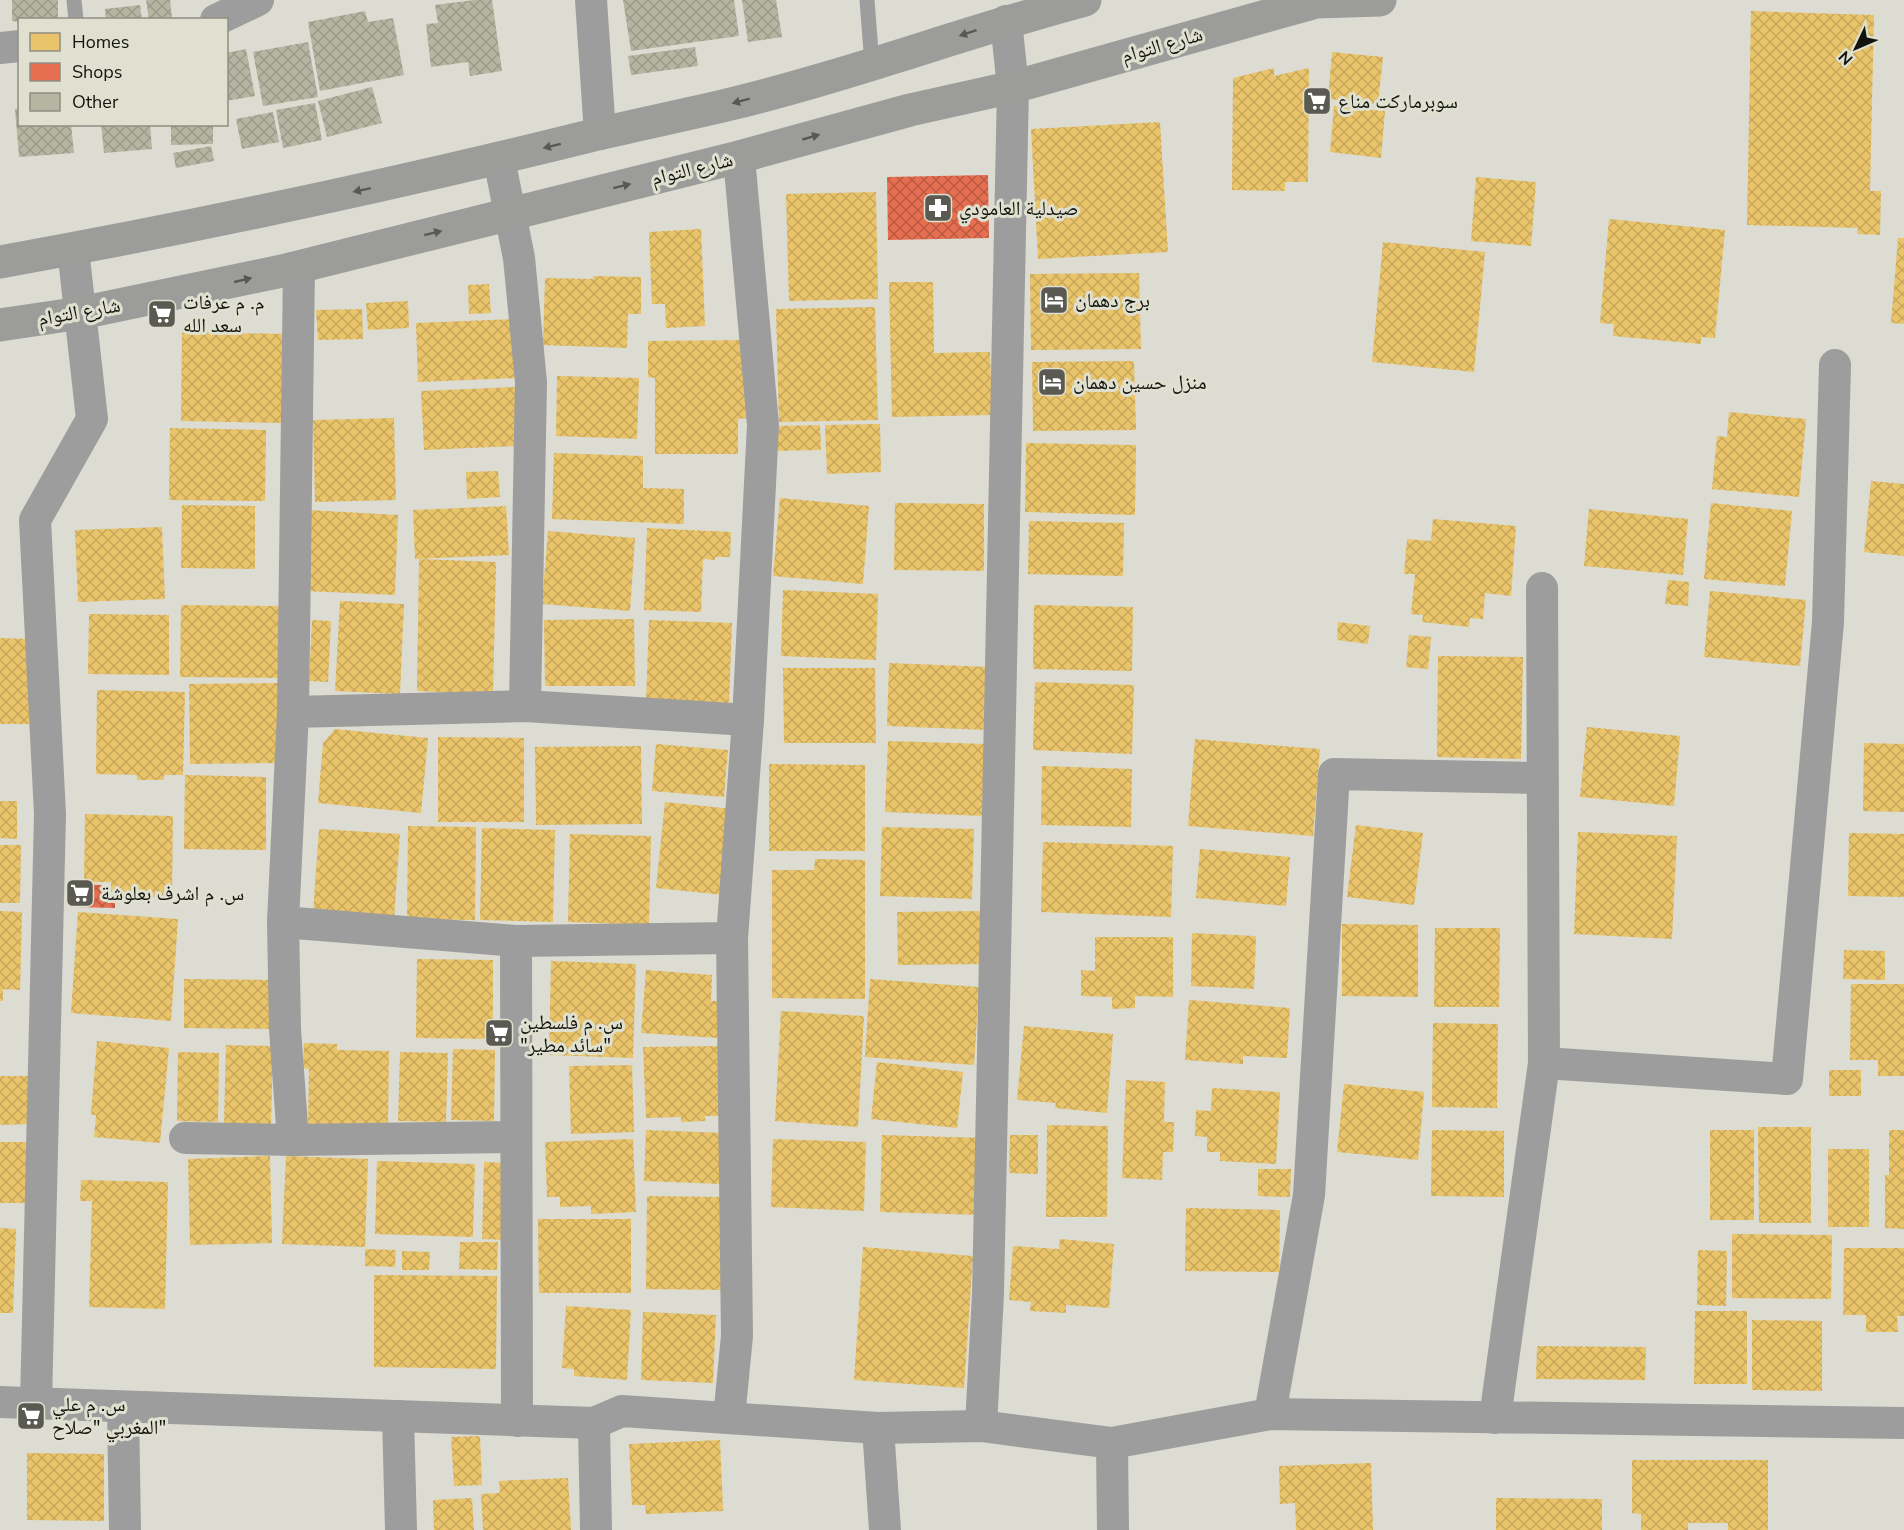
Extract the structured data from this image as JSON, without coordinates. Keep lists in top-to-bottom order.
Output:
{
  "streets": {
    "main road": ["شارع التوام"]
  },
  "places": {
    "supermarket": [
      "سوبرماركت مناع",
      "م. م عرفات سعد الله",
      "س. م اشرف بعلوشة",
      "س. م فلسطين \"سائد مطير\"",
      "س. م علي المغربي \"صلاح\""
    ],
    "pharmacy": ["صيدلية العامودي"],
    "hotel": ["برج دهمان", "منزل حسين دهمان"]
  },
  "legend": ["Homes", "Shops", "Other"],
  "north": "bottom left"
}
